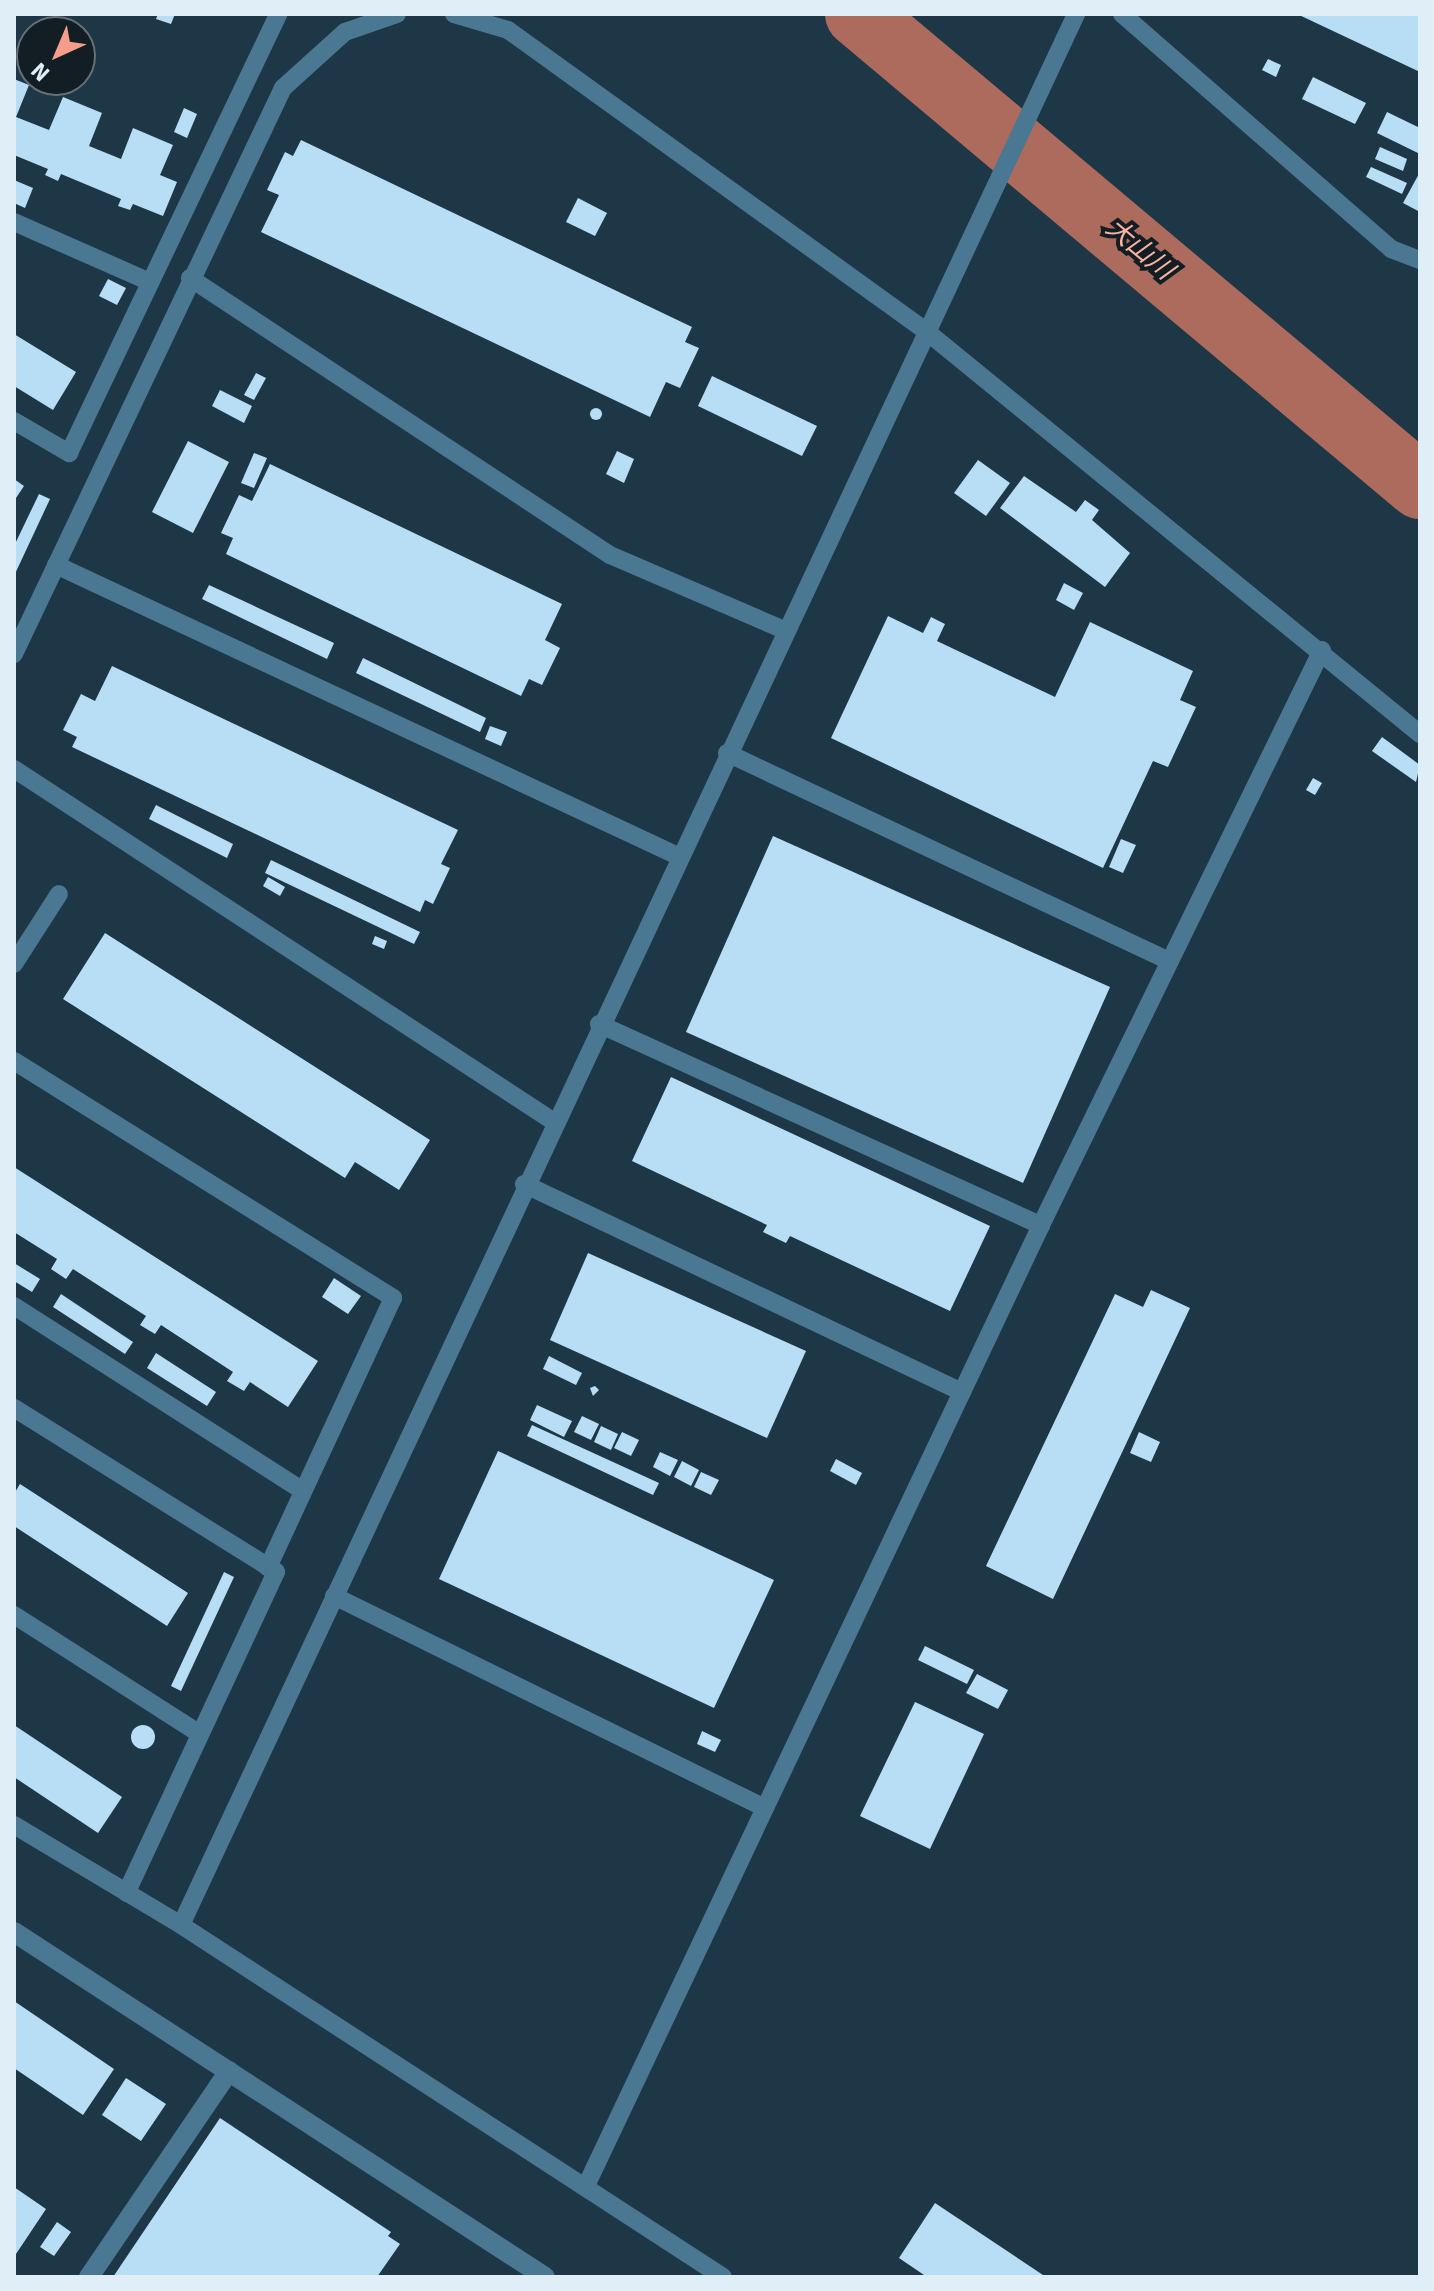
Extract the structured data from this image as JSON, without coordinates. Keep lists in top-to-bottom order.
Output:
{
  "water": ["大山川"],
  "north": "bottom left"
}
